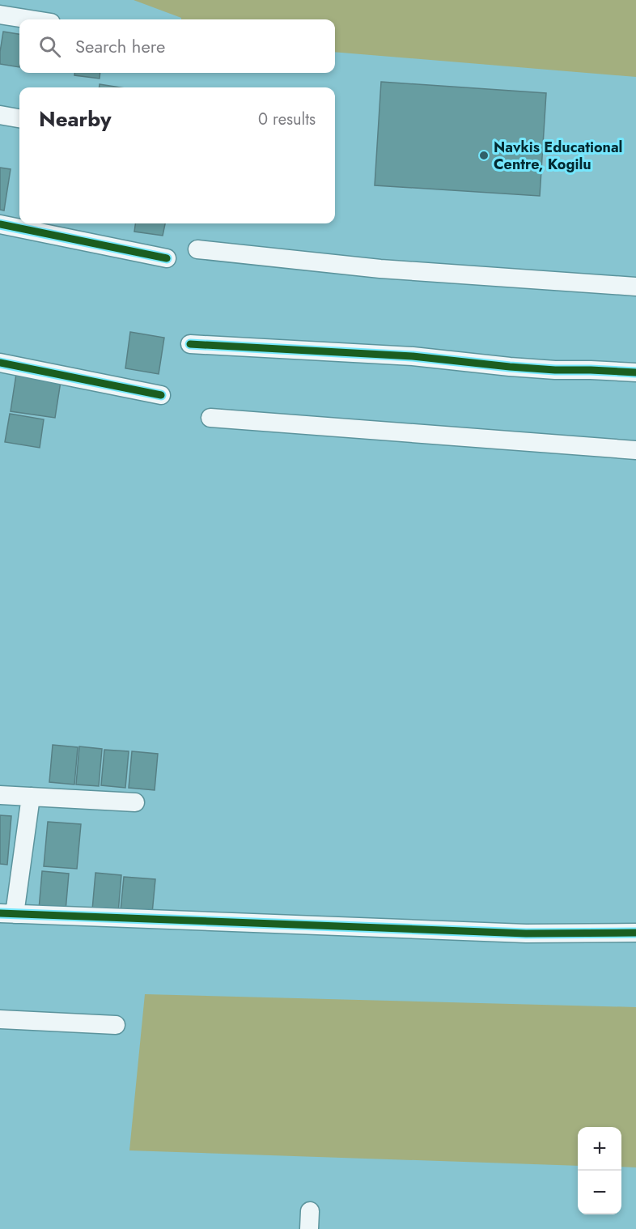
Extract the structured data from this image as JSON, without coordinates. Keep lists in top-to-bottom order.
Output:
{
  "places": ["Navkis Educational Centre, Kogilu"],
  "page": {
    "search": "Search here",
    "heading": ["Nearby", "0 results"],
    "map_buttons": ["+", "−"]
  }
}
